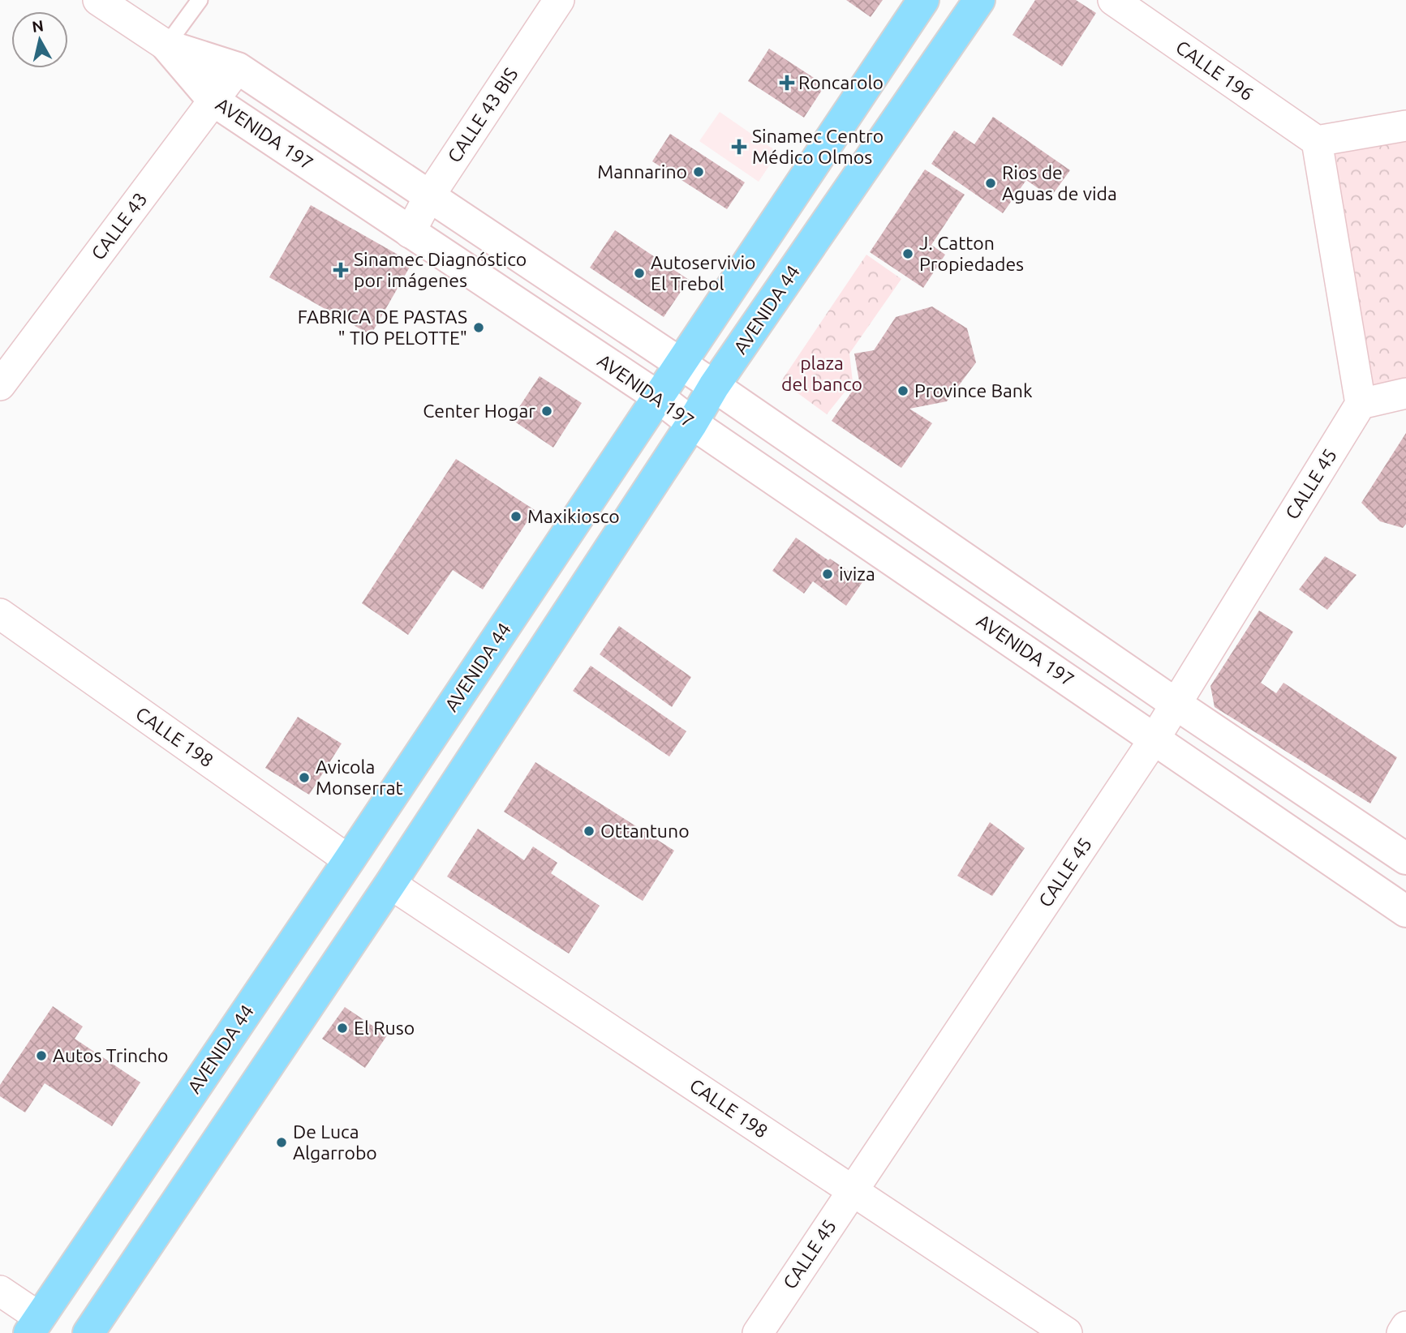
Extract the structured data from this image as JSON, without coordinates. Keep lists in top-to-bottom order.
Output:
{
  "streets": {
    "highway": ["AVENIDA 44"],
    "street": [
      "CALLE 196",
      "CALLE 43 BIS",
      "AVENIDA 197",
      "CALLE 43",
      "CALLE 45",
      "CALLE 198"
    ]
  },
  "crossings": [
    ["CALLE 43 BIS", "AVENIDA 197"],
    ["AVENIDA 197", "CALLE 43"],
    ["AVENIDA 197", "AVENIDA 44"],
    ["AVENIDA 197", "CALLE 45"],
    ["AVENIDA 44", "CALLE 198"],
    ["CALLE 45", "CALLE 198"]
  ],
  "parks": ["plaza del banco"],
  "places": {
    "health": ["Roncarolo", "Sinamec Centro Médico Olmos", "Sinamec Diagnóstico por imágenes"],
    "other": [
      "Mannarino",
      "Rios de Aguas de vida",
      "J. Catton Propiedades",
      "Autoservivio El Trebol",
      "FABRICA DE PASTAS \" TIO PELOTTE\"",
      "Province Bank",
      "Center Hogar",
      "Maxikiosco",
      "iviza",
      "Avicola Monserrat",
      "Ottantuno",
      "El Ruso",
      "Autos Trincho",
      "De Luca Algarrobo"
    ]
  },
  "north": "top"
}
